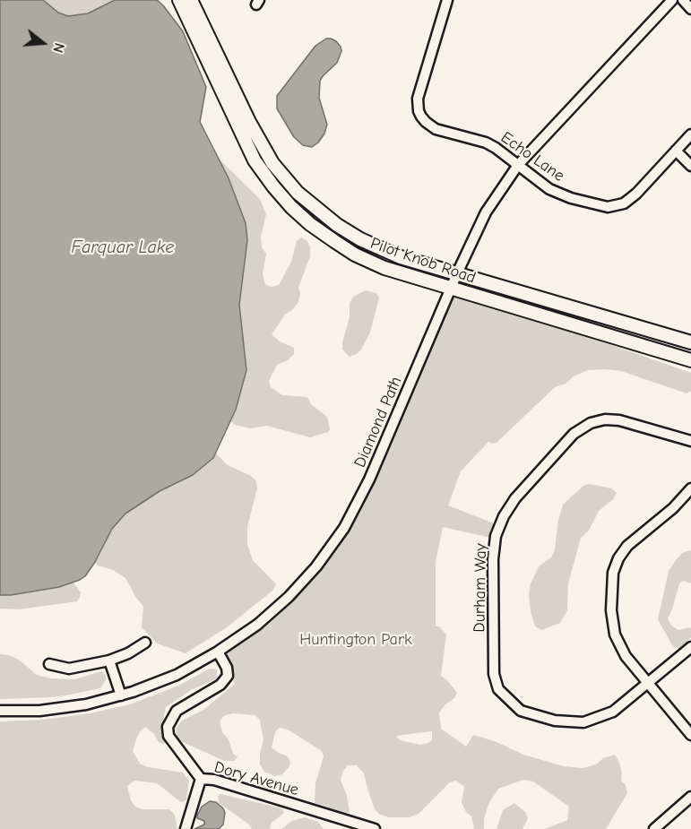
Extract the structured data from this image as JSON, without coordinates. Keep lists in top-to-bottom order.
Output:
{
  "streets": {
    "main road": ["Pilot Knob Road"],
    "street": [
      "Echo Lane",
      "Diamond Path",
      "Durham Way",
      "Dory Avenue"
    ]
  },
  "crossings": [
    ["Echo Lane", "Diamond Path"],
    ["Pilot Knob Road", "Diamond Path"],
    ["Diamond Path", "Dory Avenue"]
  ],
  "water": ["Farquar Lake"],
  "parks": ["Huntington Park"],
  "north": "right"
}
